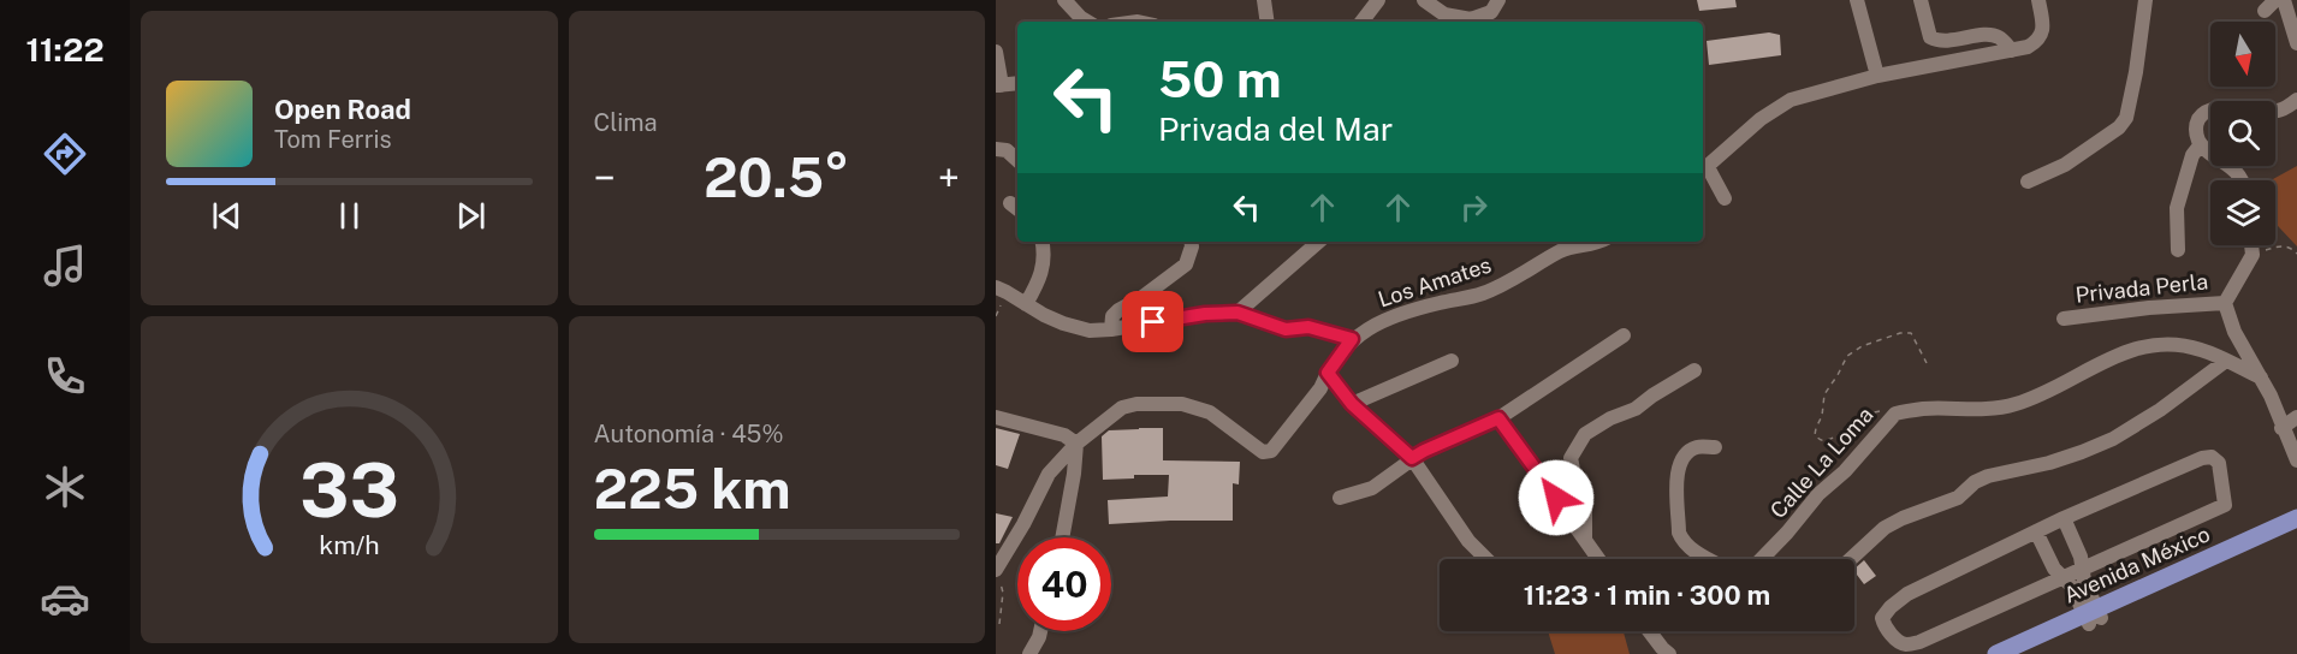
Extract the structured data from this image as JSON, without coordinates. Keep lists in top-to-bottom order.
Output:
{
  "streets": {
    "main road": ["Avenida México"],
    "street": ["Los Amates", "Privada Perla", "Calle La Loma"]
  },
  "north": "bottom",
  "page": {
    "tabs": "11:22",
    "tile": [
      "Clima",
      ["Autonomía · 45%", "225 km"]
    ],
    "turn": ["50 m", "Privada del Mar"],
    "song": ["Open Road", "Tom Ferris"],
    "heat": ["−", "20.5°", "+"],
    "limit": "40",
    "trip": "11:23 · 1 min · 300 m",
    "gauge": ["33", "km/h"]
  }
}
